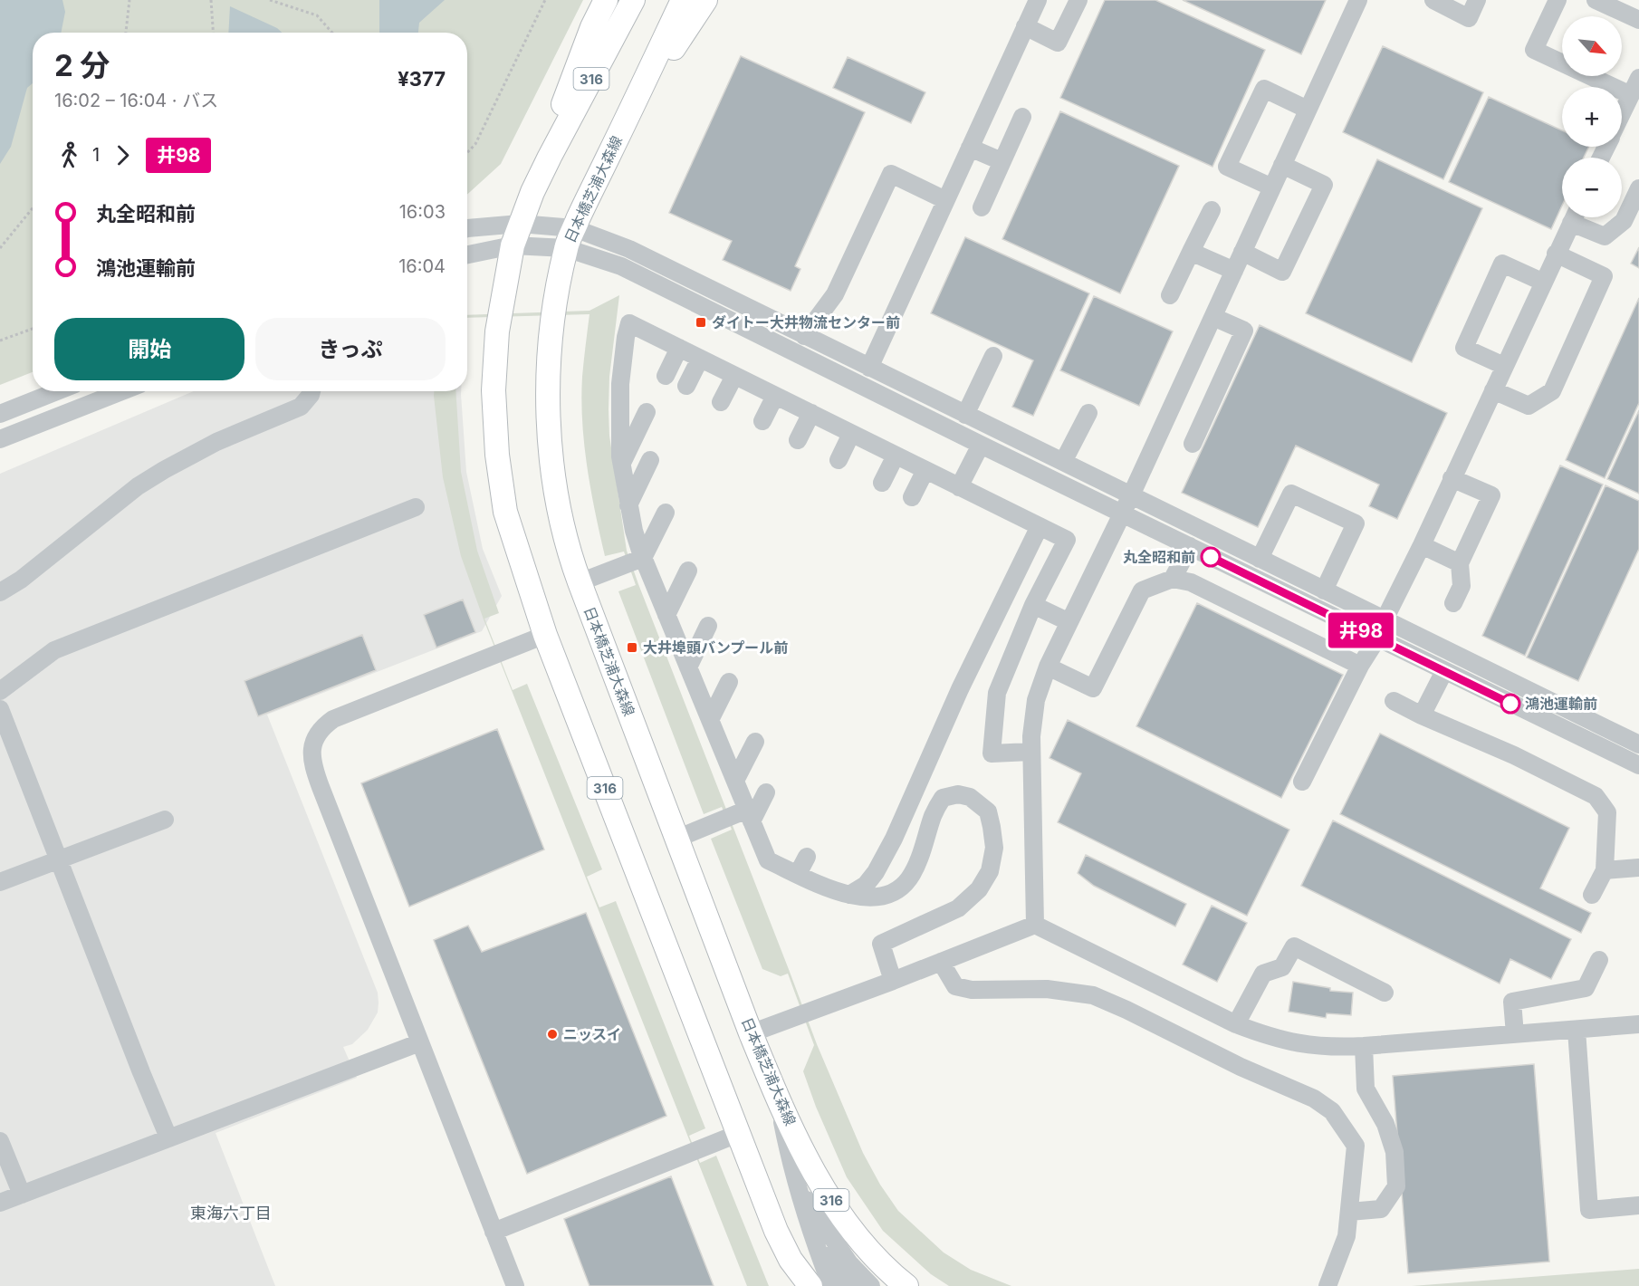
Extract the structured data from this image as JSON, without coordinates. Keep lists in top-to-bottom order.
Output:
{
  "streets": {
    "main road": ["316", "日本橋芝浦大森線"]
  },
  "districts": ["東海六丁目"],
  "places": {
    "transit": ["ダイトー大井物流センター前", "大井埠頭バンプール前"],
    "other": ["丸全昭和前", "鴻池運輸前", "ニッスイ"]
  },
  "lines": ["bus line 井98"],
  "north": "bottom right",
  "page": {
    "on_map": "井98",
    "map_buttons": ["+", "−"],
    "heading": ["2 分", "16:02 – 16:04 · バス", "¥377"],
    "legs": ["1", "井98"],
    "list": [
      {
        "name": "丸全昭和前",
        "value": "16:03"
      },
      {
        "name": "鴻池運輸前",
        "value": "16:04"
      }
    ],
    "buttons": ["開始", "きっぷ"]
  }
}
